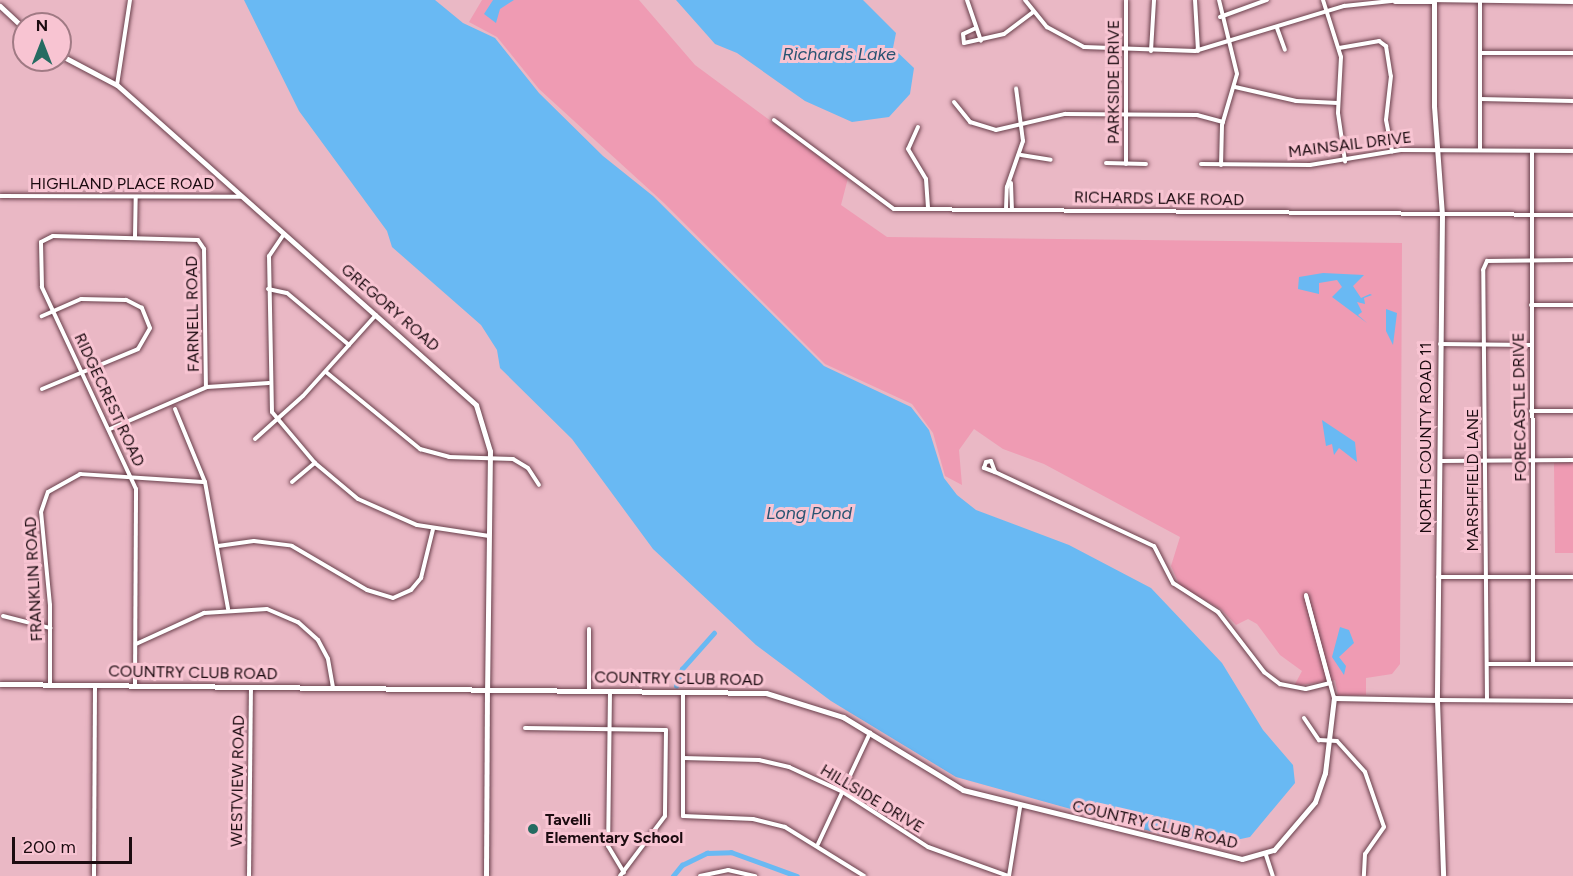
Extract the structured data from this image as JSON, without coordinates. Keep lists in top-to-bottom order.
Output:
{
  "streets": {
    "street": [
      "PARKSIDE DRIVE",
      "MAINSAIL DRIVE",
      "HIGHLAND PLACE ROAD",
      "RICHARDS LAKE ROAD",
      "GREGORY ROAD",
      "FARNELL ROAD",
      "RIDGECREST ROAD",
      "FORECASTLE DRIVE",
      "NORTH COUNTY ROAD 11",
      "MARSHFIELD LANE",
      "FRANKLIN ROAD",
      "COUNTRY CLUB ROAD",
      "WESTVIEW ROAD",
      "HILLSIDE DRIVE"
    ]
  },
  "crossings": [
    ["MAINSAIL DRIVE", "FORECASTLE DRIVE"],
    ["MAINSAIL DRIVE", "NORTH COUNTY ROAD 11"],
    ["HIGHLAND PLACE ROAD", "GREGORY ROAD"],
    ["RICHARDS LAKE ROAD", "FORECASTLE DRIVE"],
    ["RICHARDS LAKE ROAD", "NORTH COUNTY ROAD 11"],
    ["GREGORY ROAD", "COUNTRY CLUB ROAD"],
    ["FARNELL ROAD", "RIDGECREST ROAD"],
    ["RIDGECREST ROAD", "FRANKLIN ROAD"],
    ["RIDGECREST ROAD", "COUNTRY CLUB ROAD"],
    ["FORECASTLE DRIVE", "MARSHFIELD LANE"],
    ["FRANKLIN ROAD", "COUNTRY CLUB ROAD"],
    ["COUNTRY CLUB ROAD", "WESTVIEW ROAD"]
  ],
  "water": ["Richards Lake", "Long Pond"],
  "places": ["Tavelli Elementary School"],
  "scale_bar": "200 m",
  "north": "top"
}
